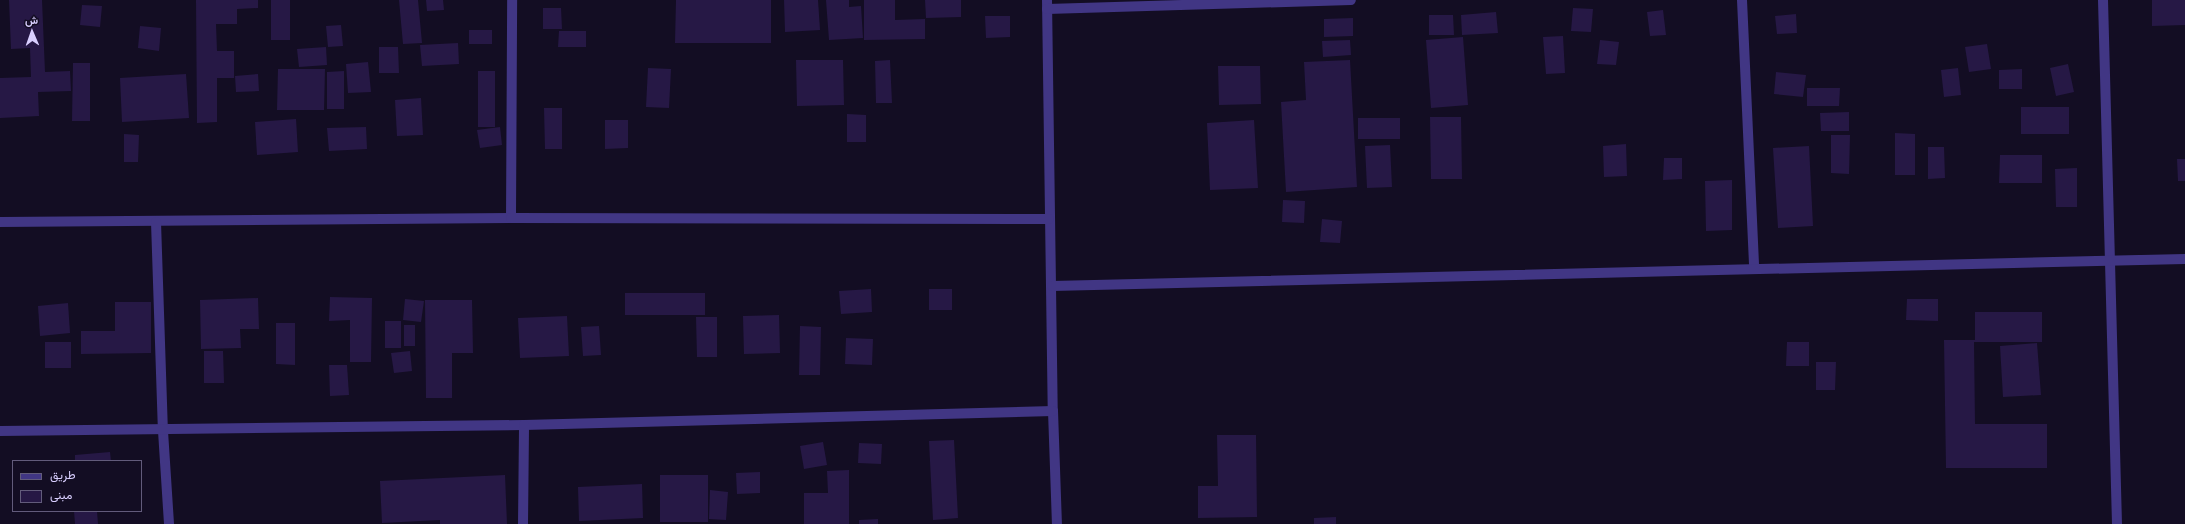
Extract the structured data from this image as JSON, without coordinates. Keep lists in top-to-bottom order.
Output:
{
  "legend": ["طريق", "مبنى"],
  "north": "top"
}
